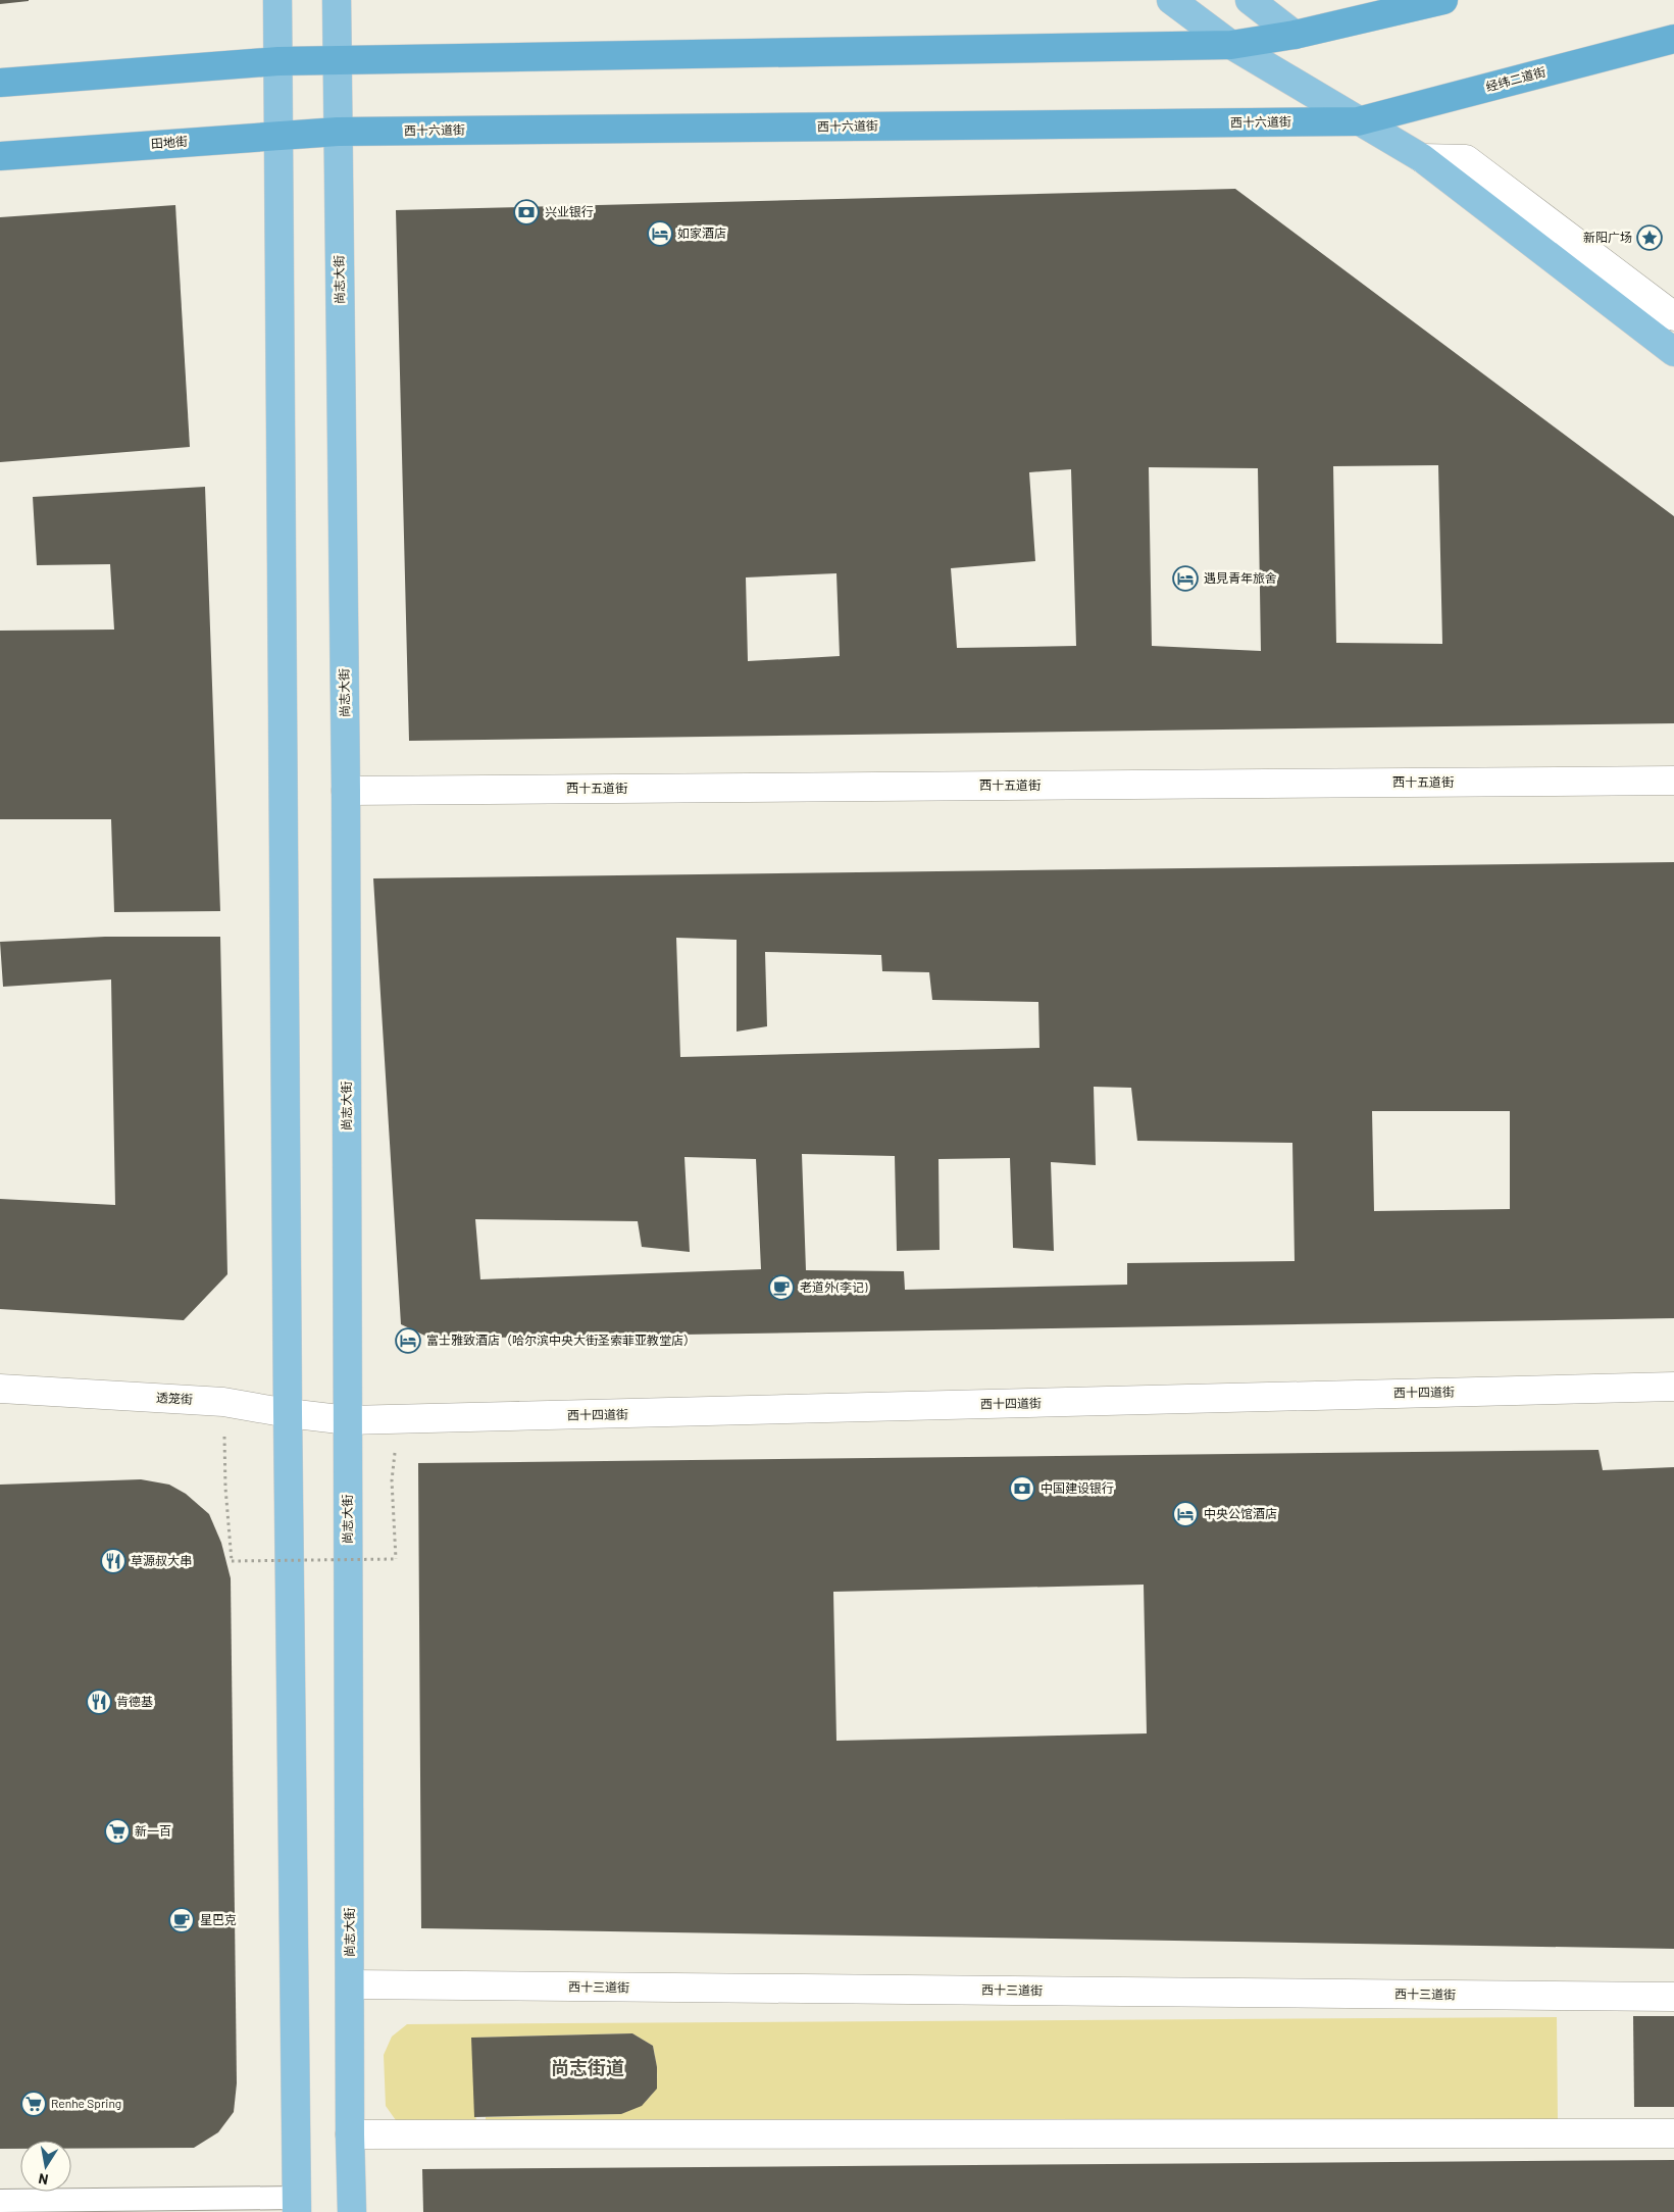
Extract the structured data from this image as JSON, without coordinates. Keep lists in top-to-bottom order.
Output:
{
  "streets": {
    "highway": ["经纬二道街", "西十六道街", "田地街"],
    "main road": ["尚志大街"],
    "street": [
      "西十五道街",
      "西十四道街",
      "透笼街",
      "西十三道街"
    ]
  },
  "crossings": [
    ["经纬二道街", "西十六道街"],
    ["西十六道街", "田地街"],
    ["西十六道街", "尚志大街"],
    ["田地街", "尚志大街"],
    ["尚志大街", "西十五道街"],
    ["尚志大街", "西十四道街"],
    ["尚志大街", "透笼街"],
    ["尚志大街", "西十三道街"],
    ["西十四道街", "透笼街"]
  ],
  "districts": ["尚志街道"],
  "places": {
    "bank": ["兴业银行", "中国建设银行"],
    "hotel": [
      "如家酒店",
      "遇見青年旅舍",
      "富士雅致酒店（哈尔滨中央大街圣索菲亚教堂店）",
      "中央公馆酒店"
    ],
    "place": ["新阳广场"],
    "cafe": ["老道外(李记)", "星巴克"],
    "restaurant": ["草源叔大串", "肯德基"],
    "supermarket": ["新一百", "Renhe Spring"]
  },
  "north": "bottom"
}
